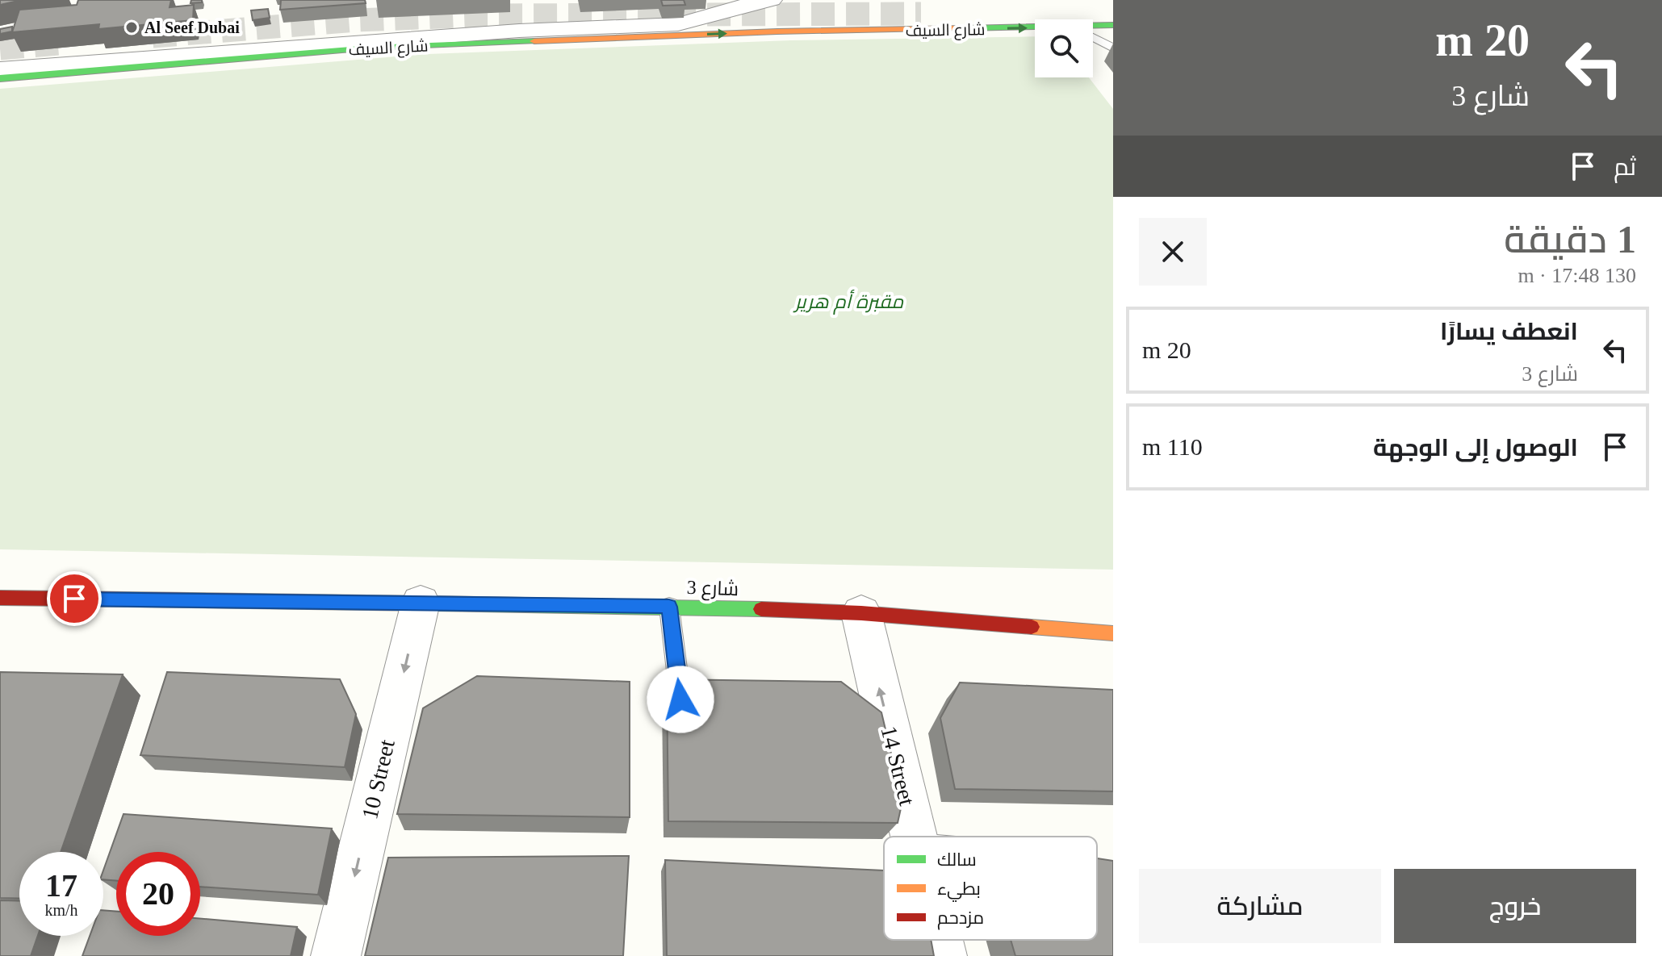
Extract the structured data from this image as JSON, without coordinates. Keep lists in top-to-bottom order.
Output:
{
  "streets": {
    "street": [
      "شارع السيف",
      "شارع 3",
      "14 Street",
      "10 Street"
    ]
  },
  "crossings": [
    ["شارع 3", "14 Street"],
    ["شارع 3", "10 Street"]
  ],
  "one_way": ["14 Street", "10 Street"],
  "parks": ["مقبرة أم هرير"],
  "places": ["Al Seef Dubai"],
  "legend": ["سالك", "بطيء", "مزدحم"],
  "page": {
    "turn": ["20 m", "شارع 3"],
    "then": "ثم",
    "heading": ["1 دقيقة", "130 m · 17:48"],
    "list": [
      {
        "name": "انعطف يسارًا",
        "note": "شارع 3",
        "value": "20 m"
      },
      {
        "name": "الوصول إلى الوجهة",
        "value": "110 m"
      }
    ],
    "speed": "17 km/h",
    "limit": "20",
    "buttons": ["خروج", "مشاركة"]
  }
}
